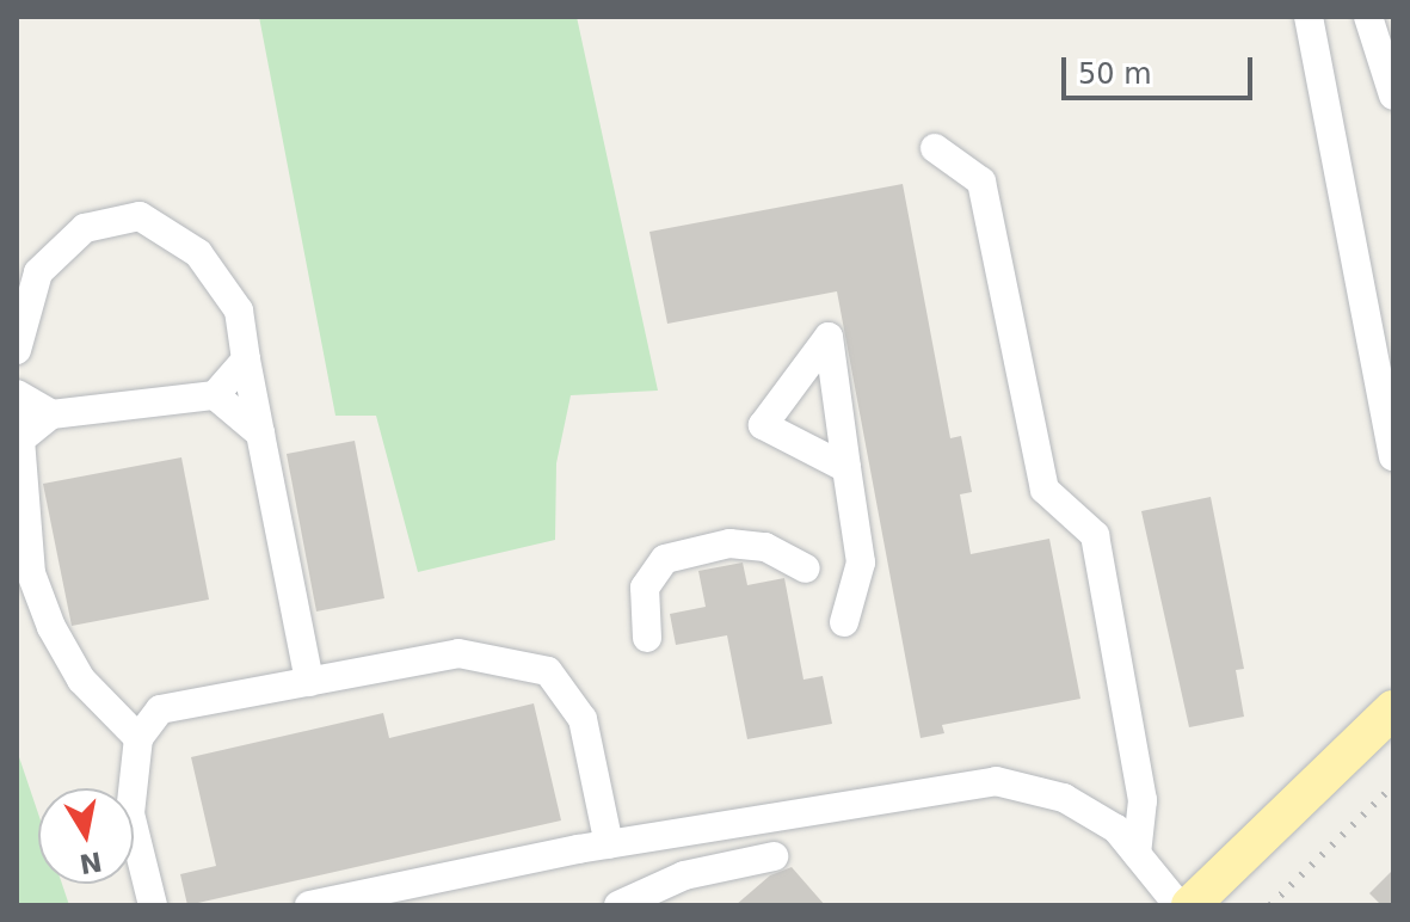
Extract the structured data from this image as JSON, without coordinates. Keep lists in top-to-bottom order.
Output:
{
  "scale_bar": "50 m",
  "north": "bottom"
}
